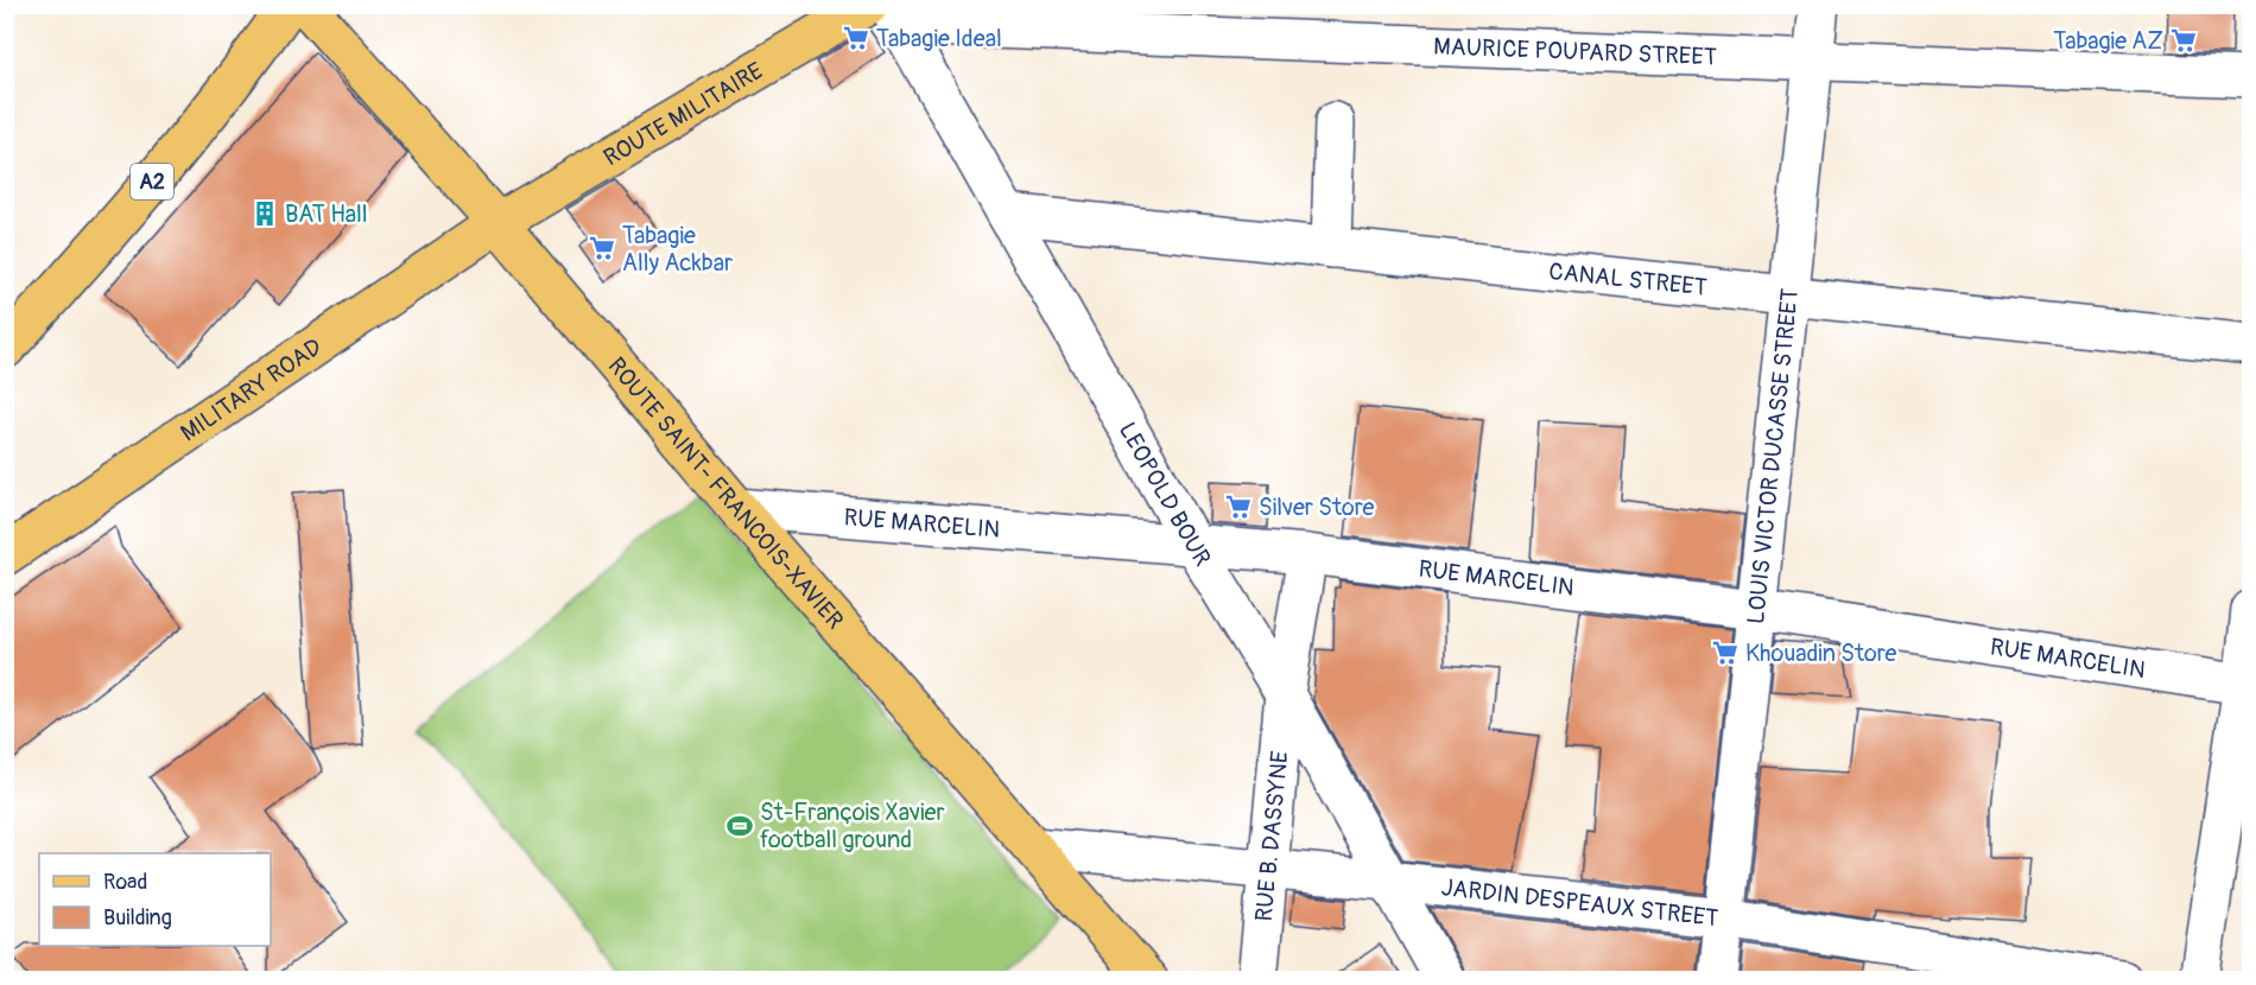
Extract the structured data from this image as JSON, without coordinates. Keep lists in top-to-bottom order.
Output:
{
  "streets": {
    "main road": [
      "ROUTE MILITAIRE",
      "A2",
      "MILITARY ROAD",
      "ROUTE SAINT- FRANCOIS-XAVIER"
    ],
    "street": [
      "MAURICE POUPARD STREET",
      "CANAL STREET",
      "LOUIS VICTOR DUCASSE STREET",
      "LEOPOLD BOUR",
      "RUE MARCELIN",
      "RUE B. DASSYNE",
      "JARDIN DESPEAUX STREET"
    ]
  },
  "crossings": [
    ["MAURICE POUPARD STREET", "ROUTE MILITAIRE"],
    ["MAURICE POUPARD STREET", "LOUIS VICTOR DUCASSE STREET"],
    ["MAURICE POUPARD STREET", "LEOPOLD BOUR"],
    ["ROUTE MILITAIRE", "MILITARY ROAD"],
    ["ROUTE MILITAIRE", "ROUTE SAINT- FRANCOIS-XAVIER"],
    ["ROUTE MILITAIRE", "LEOPOLD BOUR"],
    ["CANAL STREET", "LOUIS VICTOR DUCASSE STREET"],
    ["CANAL STREET", "LEOPOLD BOUR"],
    ["MILITARY ROAD", "ROUTE SAINT- FRANCOIS-XAVIER"],
    ["LOUIS VICTOR DUCASSE STREET", "RUE MARCELIN"],
    ["LOUIS VICTOR DUCASSE STREET", "JARDIN DESPEAUX STREET"],
    ["ROUTE SAINT- FRANCOIS-XAVIER", "RUE MARCELIN"],
    ["ROUTE SAINT- FRANCOIS-XAVIER", "JARDIN DESPEAUX STREET"],
    ["LEOPOLD BOUR", "RUE MARCELIN"],
    ["LEOPOLD BOUR", "RUE B. DASSYNE"],
    ["LEOPOLD BOUR", "JARDIN DESPEAUX STREET"],
    ["RUE MARCELIN", "RUE B. DASSYNE"],
    ["RUE B. DASSYNE", "JARDIN DESPEAUX STREET"]
  ],
  "places": {
    "supermarket": [
      "Tabagie Ideal",
      "Tabagie AZ",
      "Tabagie Ally Ackbar",
      "Silver Store",
      "Khouadin Store"
    ],
    "building": ["BAT Hall"],
    "sports": ["St-François Xavier football ground"]
  },
  "legend": ["Road", "Building"]
}
